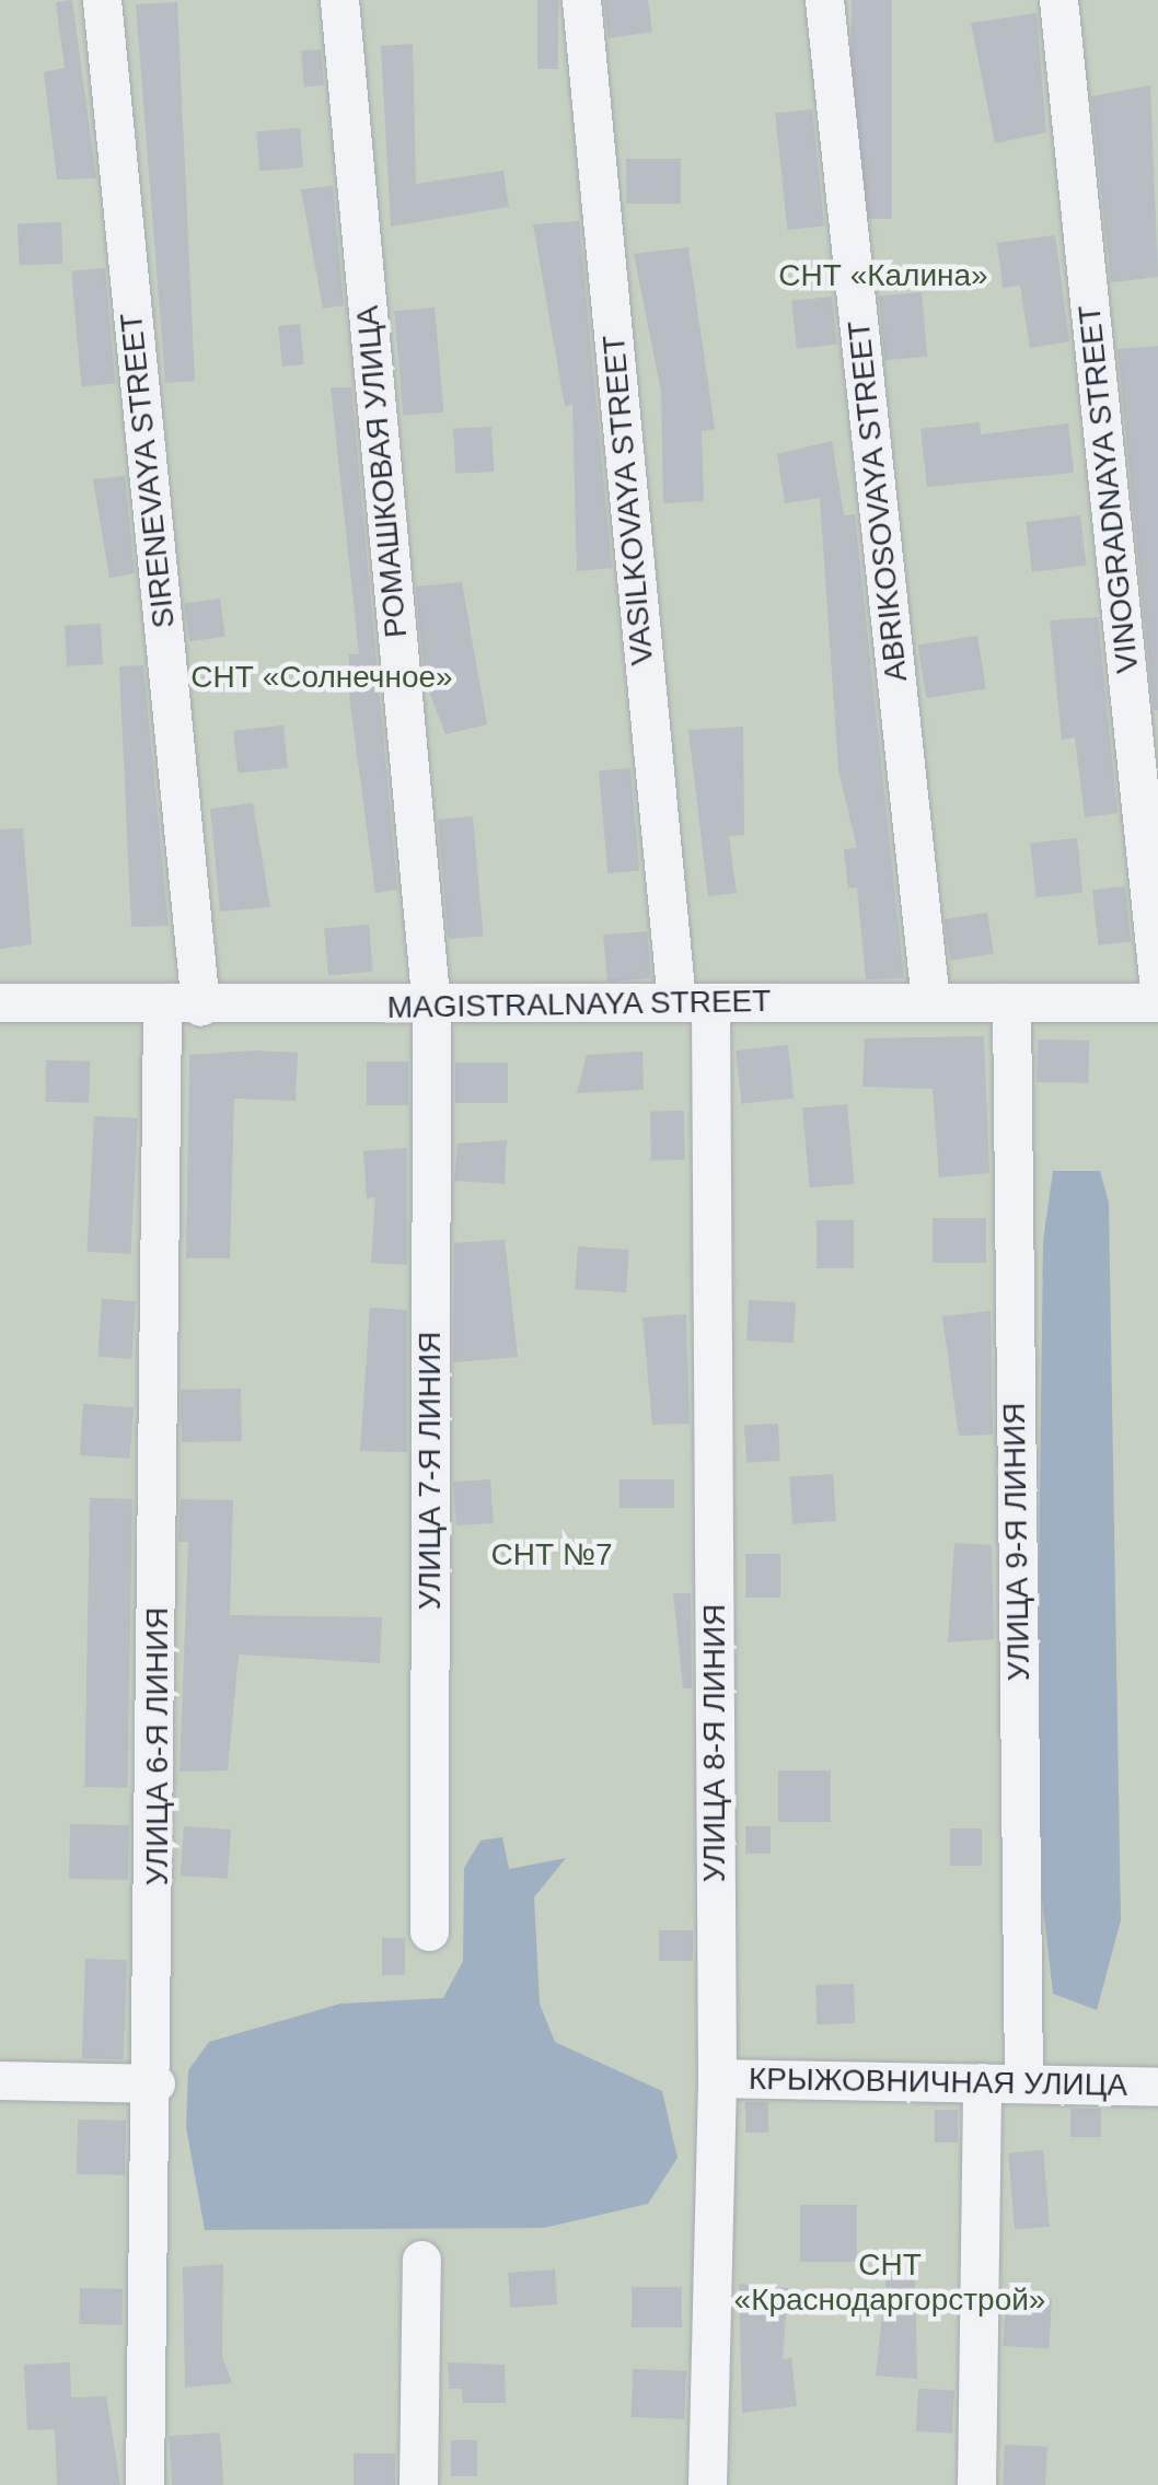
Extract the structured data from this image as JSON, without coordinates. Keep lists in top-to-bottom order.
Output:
{
  "streets": {
    "street": [
      "SIRENEVAYA STREET",
      "РОМАШКОВАЯ УЛИЦА",
      "VINOGRADNAYA STREET",
      "VASILKOVAYA STREET",
      "ABRIKOSOVAYA STREET",
      "MAGISTRALNAYA STREET",
      "УЛИЦА 7-Я ЛИНИЯ",
      "УЛИЦА 9-Я ЛИНИЯ",
      "УЛИЦА 8-Я ЛИНИЯ",
      "УЛИЦА 6-Я ЛИНИЯ",
      "КРЫЖОВНИЧНАЯ УЛИЦА"
    ]
  },
  "crossings": [
    ["SIRENEVAYA STREET", "MAGISTRALNAYA STREET"],
    ["SIRENEVAYA STREET", "УЛИЦА 6-Я ЛИНИЯ"],
    ["РОМАШКОВАЯ УЛИЦА", "MAGISTRALNAYA STREET"],
    ["РОМАШКОВАЯ УЛИЦА", "УЛИЦА 7-Я ЛИНИЯ"],
    ["VASILKOVAYA STREET", "MAGISTRALNAYA STREET"],
    ["VASILKOVAYA STREET", "УЛИЦА 8-Я ЛИНИЯ"],
    ["ABRIKOSOVAYA STREET", "MAGISTRALNAYA STREET"],
    ["MAGISTRALNAYA STREET", "УЛИЦА 7-Я ЛИНИЯ"],
    ["MAGISTRALNAYA STREET", "УЛИЦА 9-Я ЛИНИЯ"],
    ["MAGISTRALNAYA STREET", "УЛИЦА 8-Я ЛИНИЯ"],
    ["MAGISTRALNAYA STREET", "УЛИЦА 6-Я ЛИНИЯ"],
    ["УЛИЦА 9-Я ЛИНИЯ", "КРЫЖОВНИЧНАЯ УЛИЦА"],
    ["УЛИЦА 8-Я ЛИНИЯ", "КРЫЖОВНИЧНАЯ УЛИЦА"]
  ],
  "parks": [
    "СНТ «Калина»",
    "СНТ «Солнечное»",
    "СНТ №7",
    "СНТ «Краснодаргорстрой»"
  ]
}
